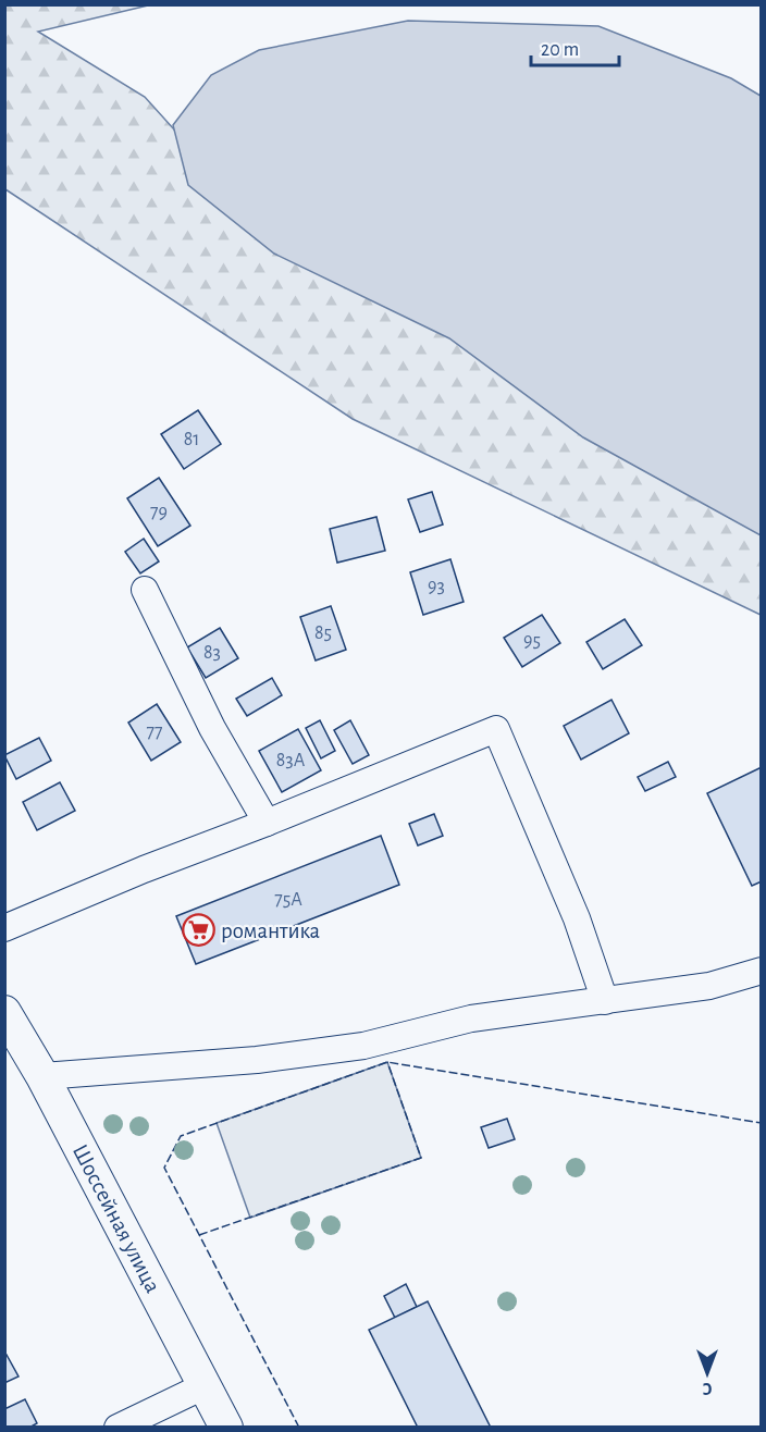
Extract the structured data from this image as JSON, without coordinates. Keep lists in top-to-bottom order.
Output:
{
  "streets": {
    "street": ["Шоссейная улица"]
  },
  "places": {
    "supermarket": ["романтика"]
  },
  "house_numbers": [
    "81",
    "79",
    "93",
    "85",
    "95",
    "83",
    "77",
    "83А",
    "75А"
  ],
  "scale_bar": "20 m",
  "north": "bottom"
}
